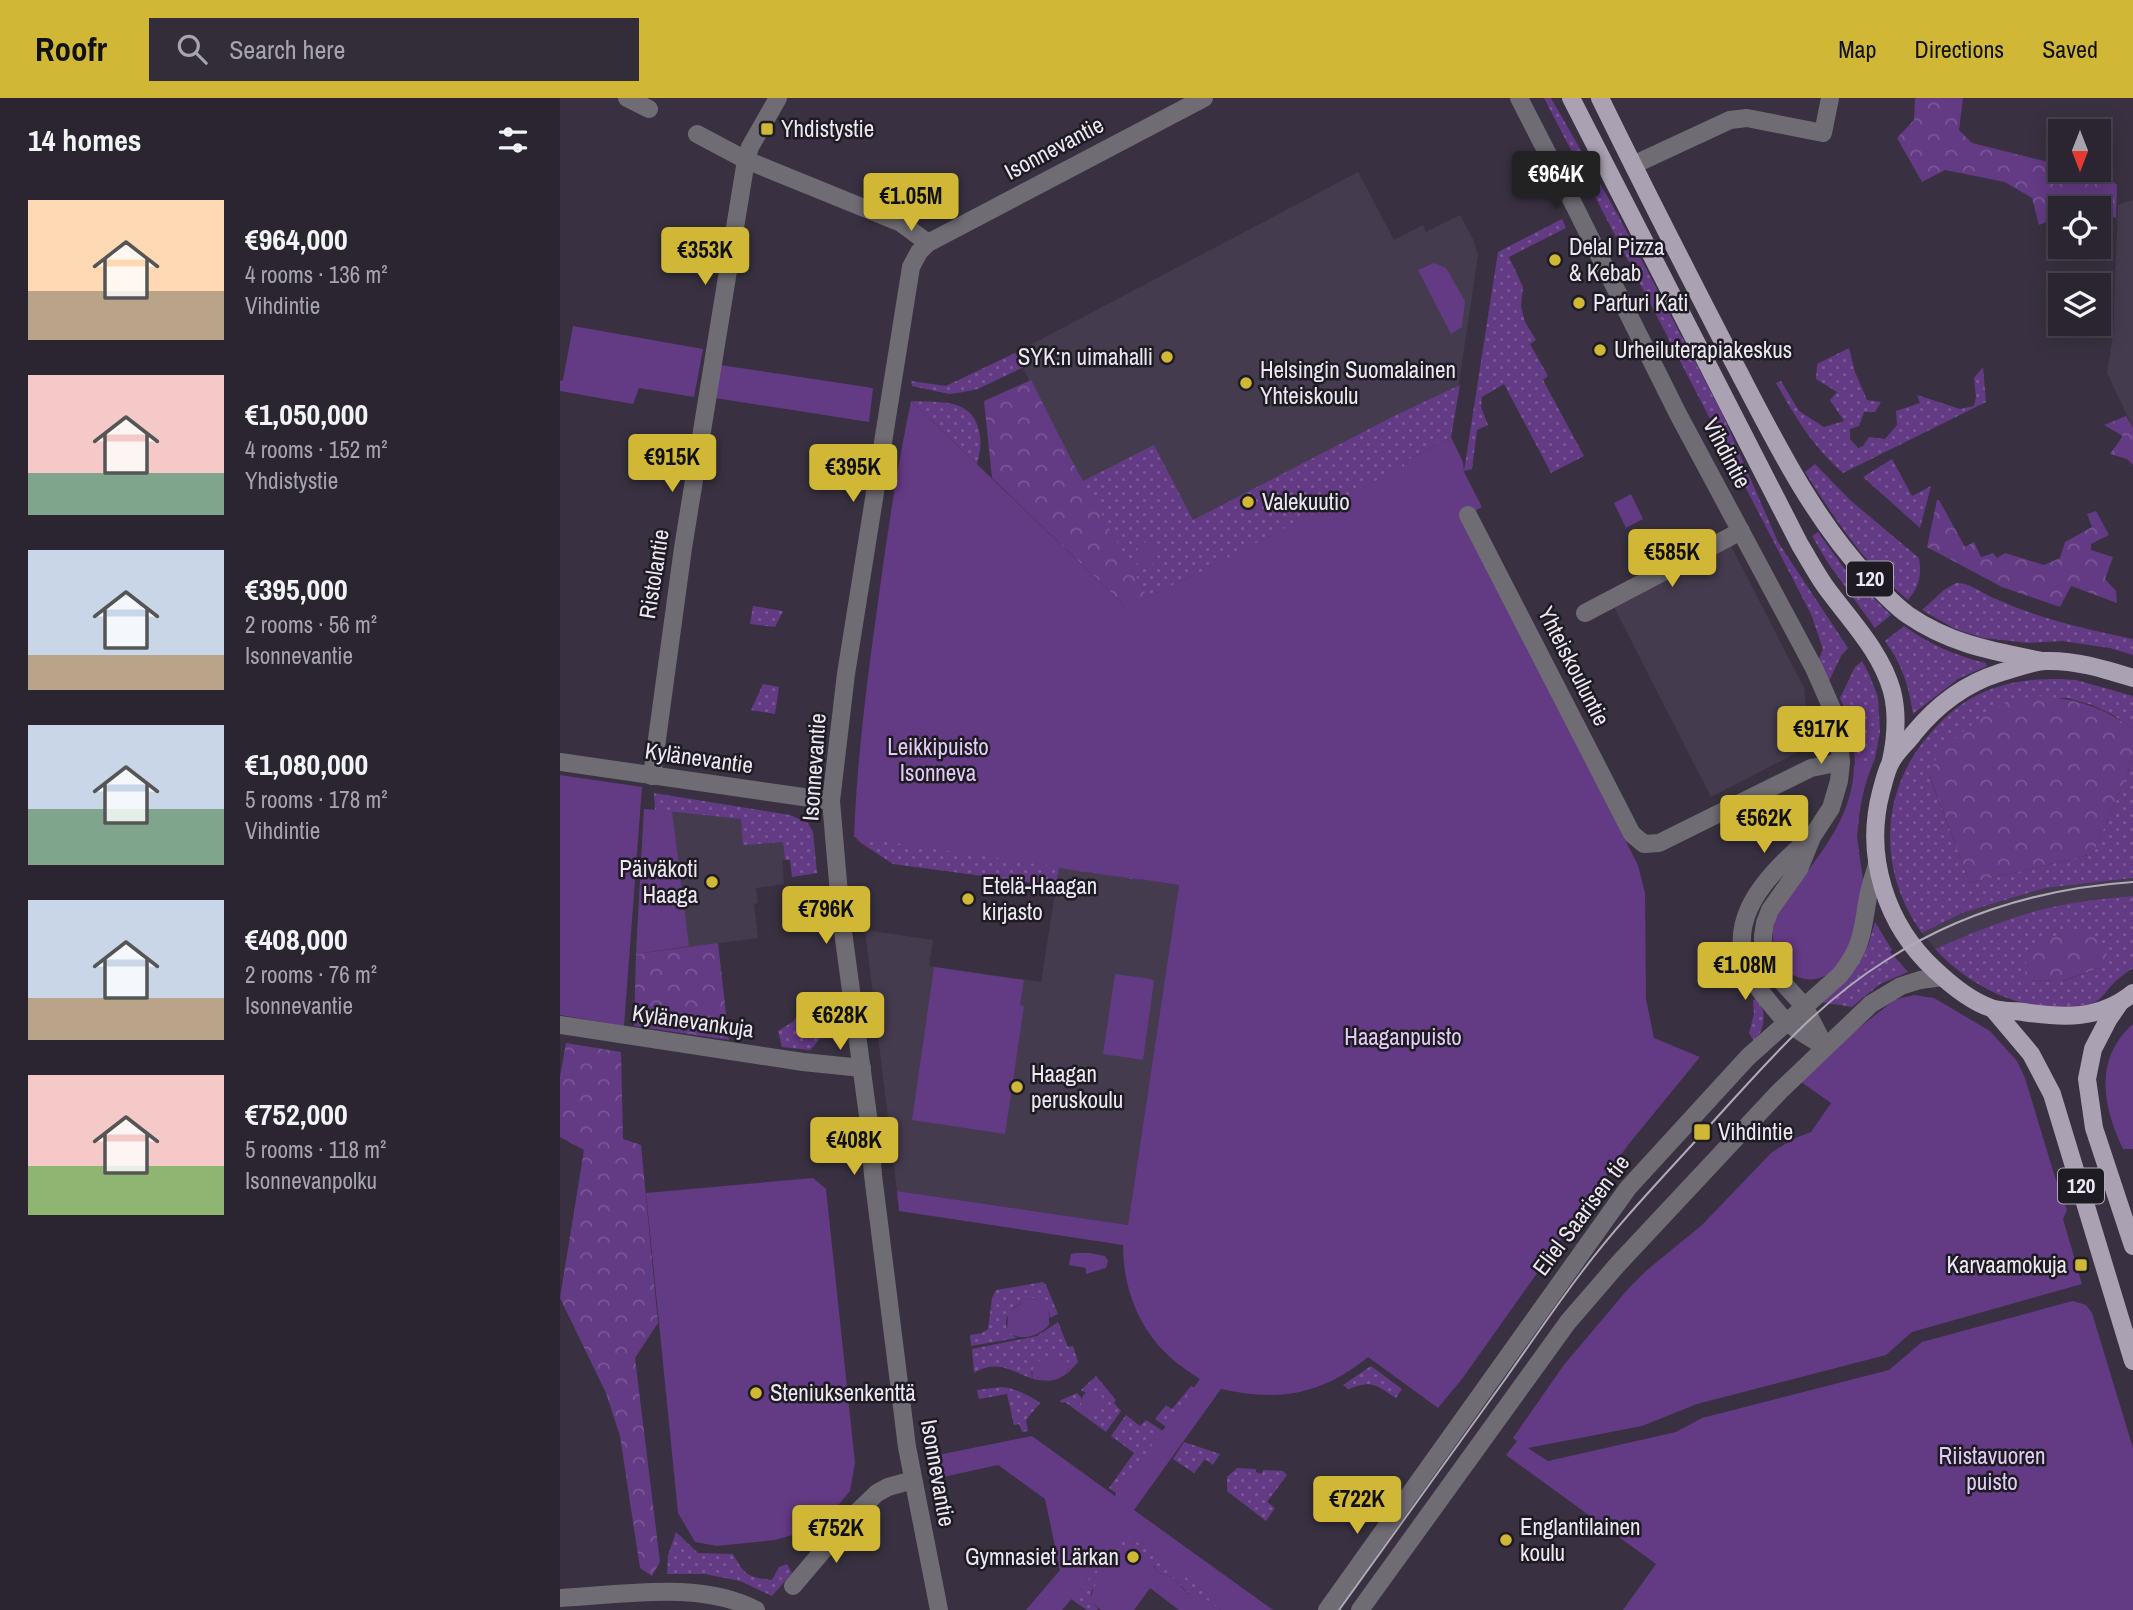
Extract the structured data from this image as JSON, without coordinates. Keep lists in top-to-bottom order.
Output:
{
  "streets": {
    "main road": ["Vihdintie", "120"],
    "street": [
      "Isonnevantie",
      "Ristolantie",
      "Yhteiskouluntie",
      "Kylänevantie",
      "Kylänevankuja",
      "Eliel Saarisen tie"
    ]
  },
  "crossings": [
    ["Isonnevantie", "Kylänevantie"],
    ["Isonnevantie", "Kylänevankuja"],
    ["Vihdintie", "Yhteiskouluntie"],
    ["Vihdintie", "Eliel Saarisen tie"],
    ["Ristolantie", "Kylänevantie"]
  ],
  "parks": ["Leikkipuisto Isonneva", "Haaganpuisto", "Riistavuoren puisto"],
  "places": {
    "transit": ["Yhdistystie", "Vihdintie", "Karvaamokuja"],
    "other": [
      "Delal Pizza & Kebab",
      "Parturi Kati",
      "Urheiluterapiakeskus",
      "SYK:n uimahalli",
      "Helsingin Suomalainen Yhteiskoulu",
      "Valekuutio",
      "Päiväkoti Haaga",
      "Etelä-Haagan kirjasto",
      "Haagan peruskoulu",
      "Steniuksenkenttä",
      "Englantilainen koulu",
      "Gymnasiet Lärkan"
    ]
  },
  "north": "bottom",
  "page": {
    "header": "Roofr",
    "search": "Search here",
    "nav": ["Map", "Directions", "Saved"],
    "heading": "14 homes",
    "price": [
      "€964K",
      "€1.05M",
      "€353K",
      "€915K",
      "€395K",
      "€585K",
      "€917K",
      "€562K",
      "€796K",
      "€1.08M",
      "€628K",
      "€408K",
      "€722K",
      "€752K"
    ],
    "list": [
      {
        "name": "€964,000",
        "note": "4 rooms · 136 m² · Vihdintie"
      },
      {
        "name": "€1,050,000",
        "note": "4 rooms · 152 m² · Yhdistystie"
      },
      {
        "name": "€395,000",
        "note": "2 rooms · 56 m² · Isonnevantie"
      },
      {
        "name": "€1,080,000",
        "note": "5 rooms · 178 m² · Vihdintie"
      },
      {
        "name": "€408,000",
        "note": "2 rooms · 76 m² · Isonnevantie"
      },
      {
        "name": "€752,000",
        "note": "5 rooms · 118 m² · Isonnevanpolku"
      }
    ]
  }
}
